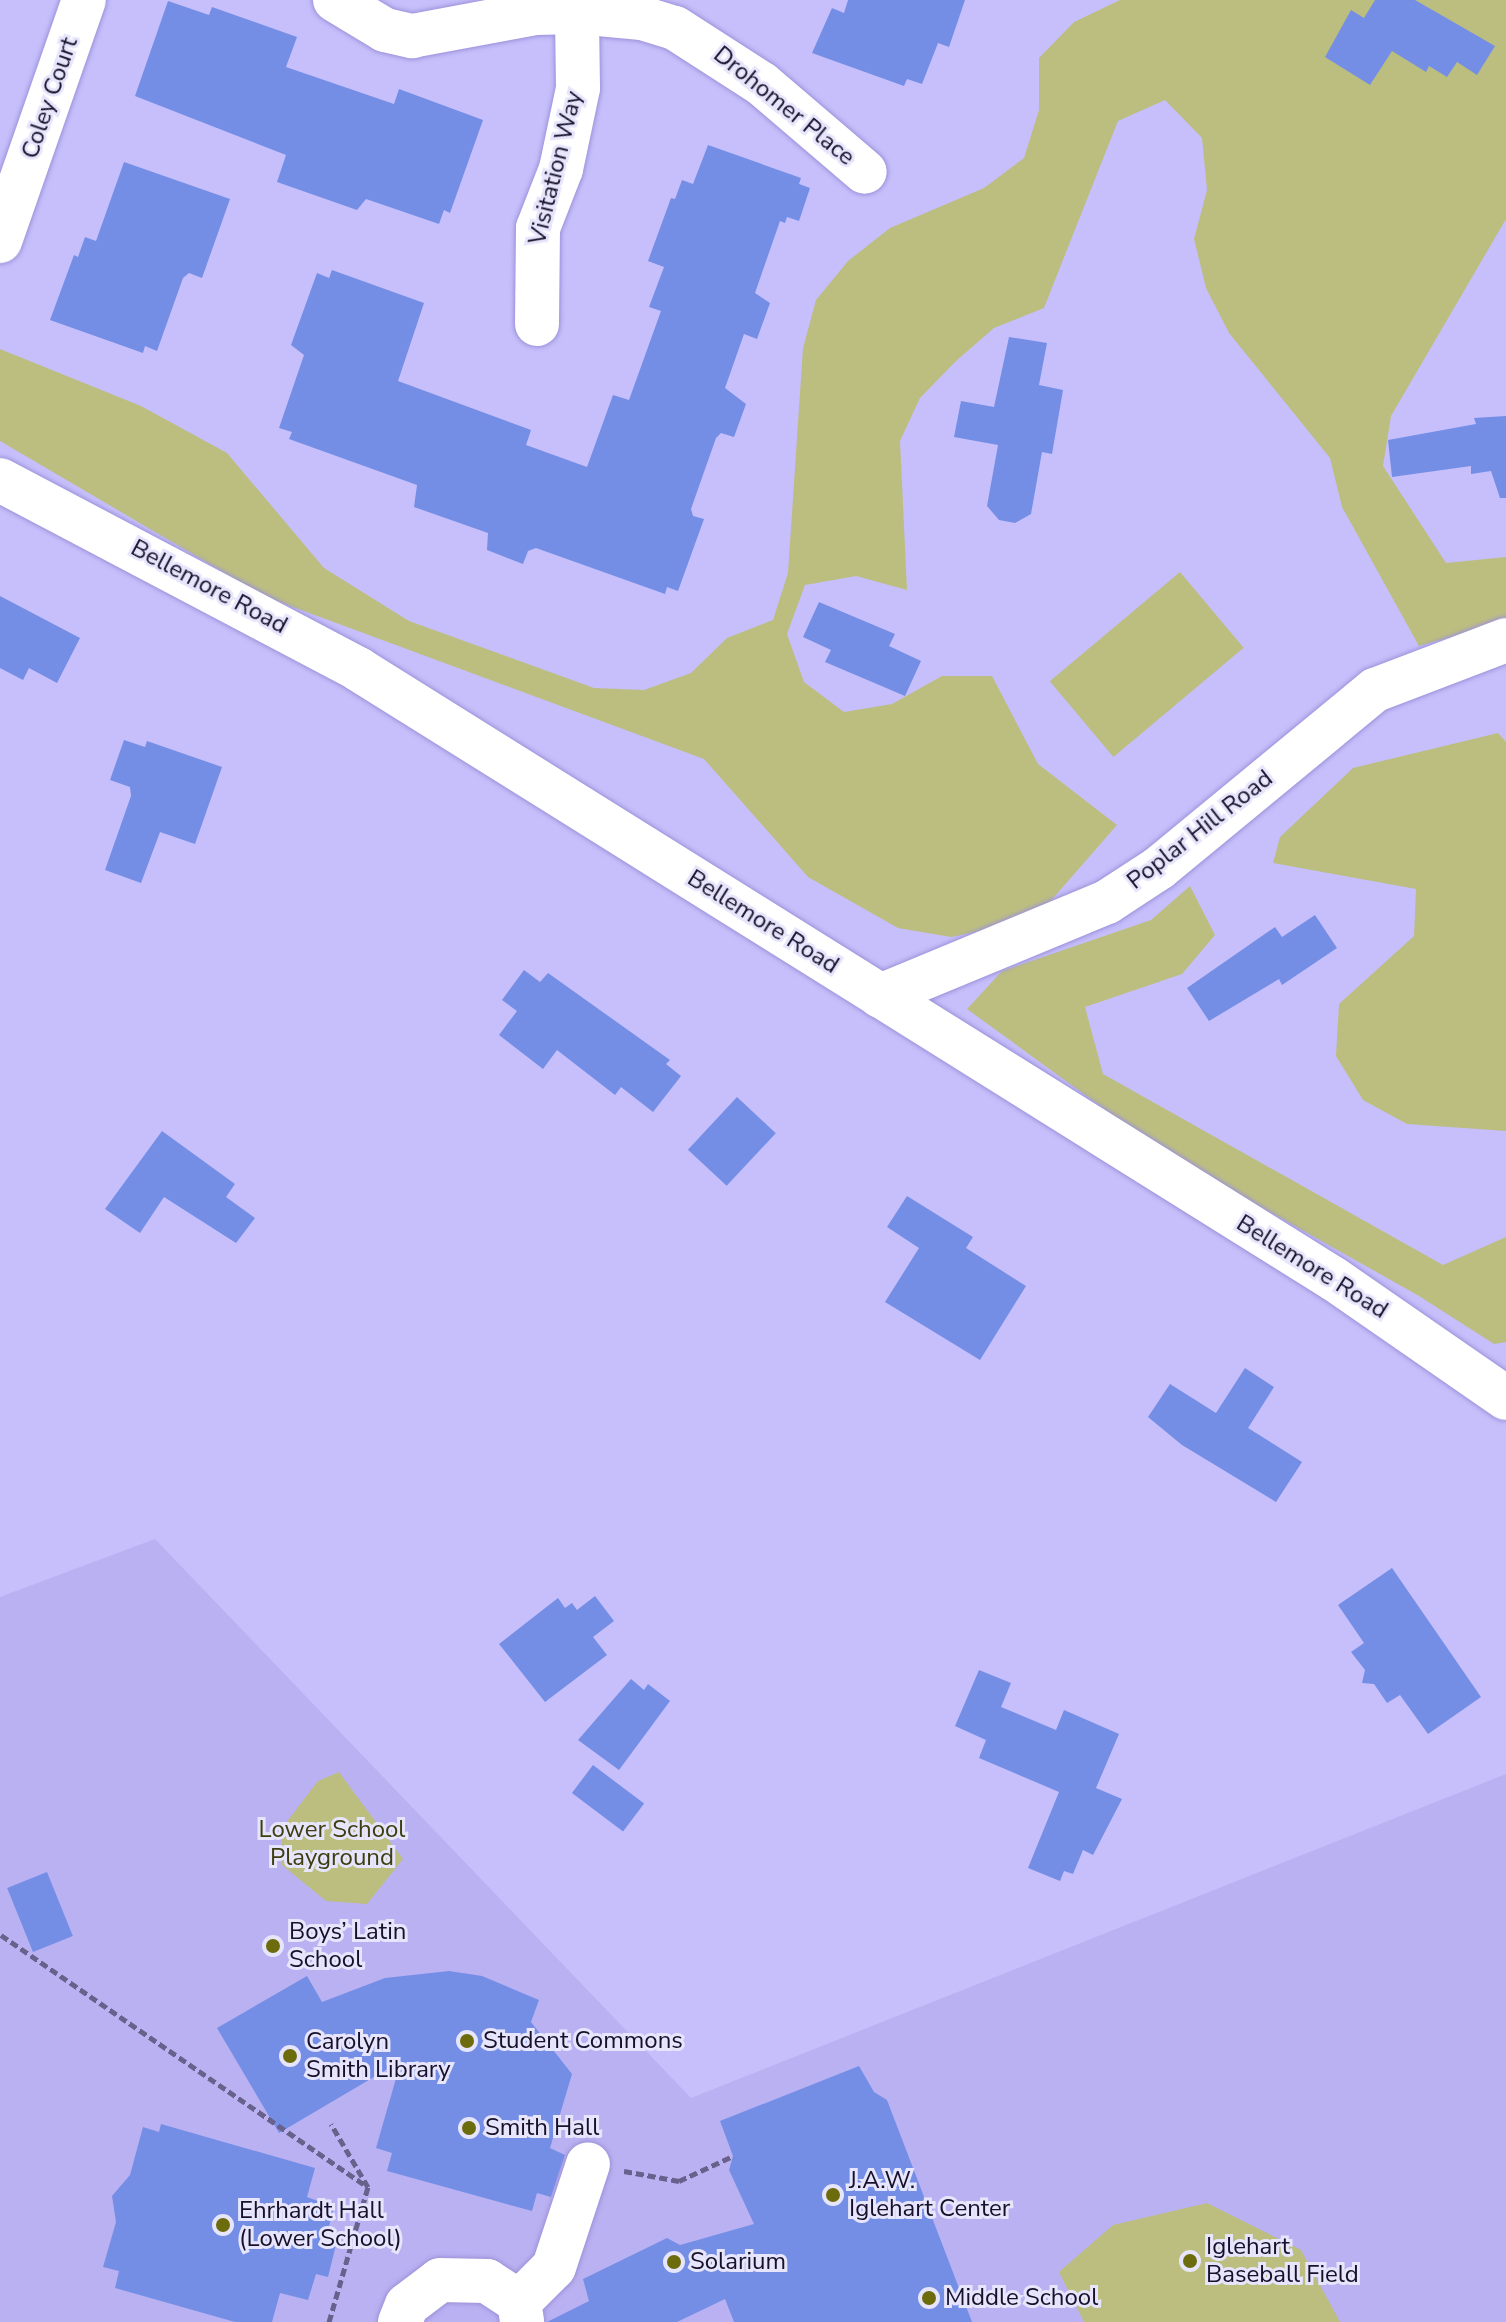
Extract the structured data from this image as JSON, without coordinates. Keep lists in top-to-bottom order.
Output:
{
  "streets": {
    "street": [
      "Coley Court",
      "Drohomer Place",
      "Visitation Way",
      "Bellemore Road",
      "Poplar Hill Road"
    ]
  },
  "crossings": [
    ["Drohomer Place", "Visitation Way"],
    ["Bellemore Road", "Poplar Hill Road"]
  ],
  "parks": ["Lower School Playground"],
  "places": [
    "Boys’ Latin School",
    "Student Commons",
    "Carolyn Smith Library",
    "Smith Hall",
    "J.A.W. Iglehart Center",
    "Ehrhardt Hall (Lower School)",
    "Iglehart Baseball Field",
    "Solarium",
    "Middle School"
  ]
}
